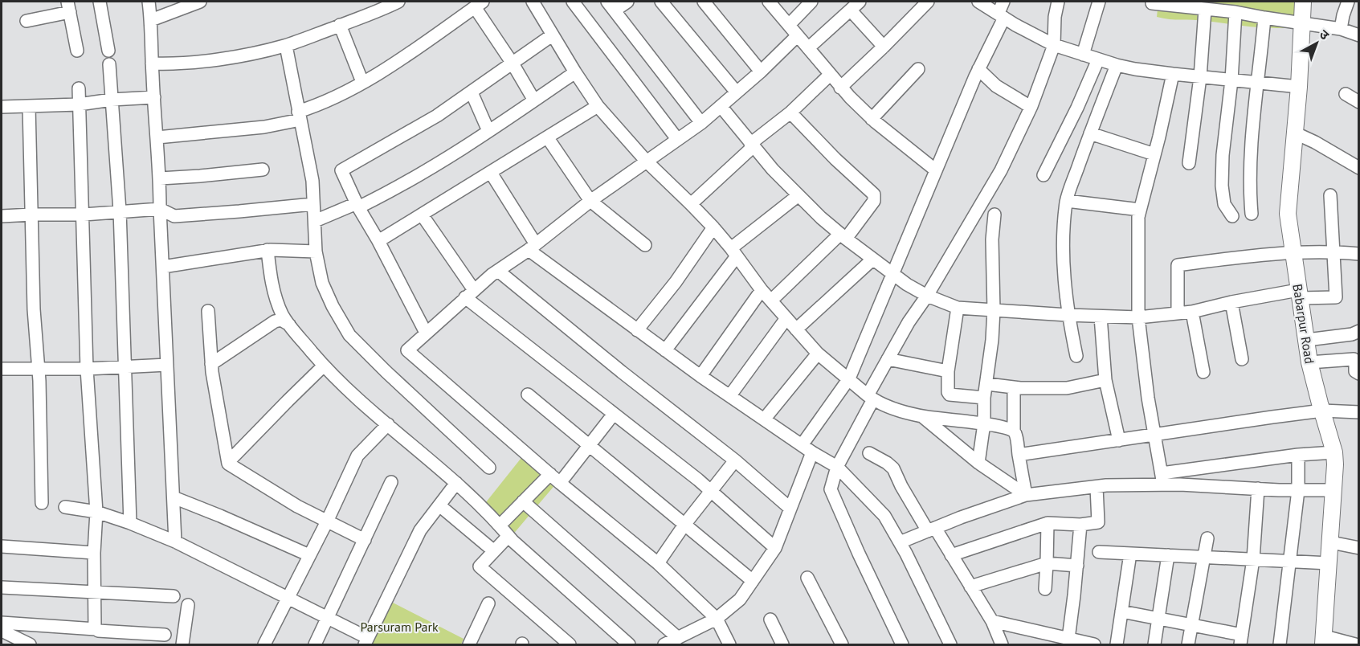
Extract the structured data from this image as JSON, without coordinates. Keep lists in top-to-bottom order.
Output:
{
  "streets": {
    "street": ["Babarpur Road"]
  },
  "parks": ["Parsuram Park"],
  "north": "top right"
}
